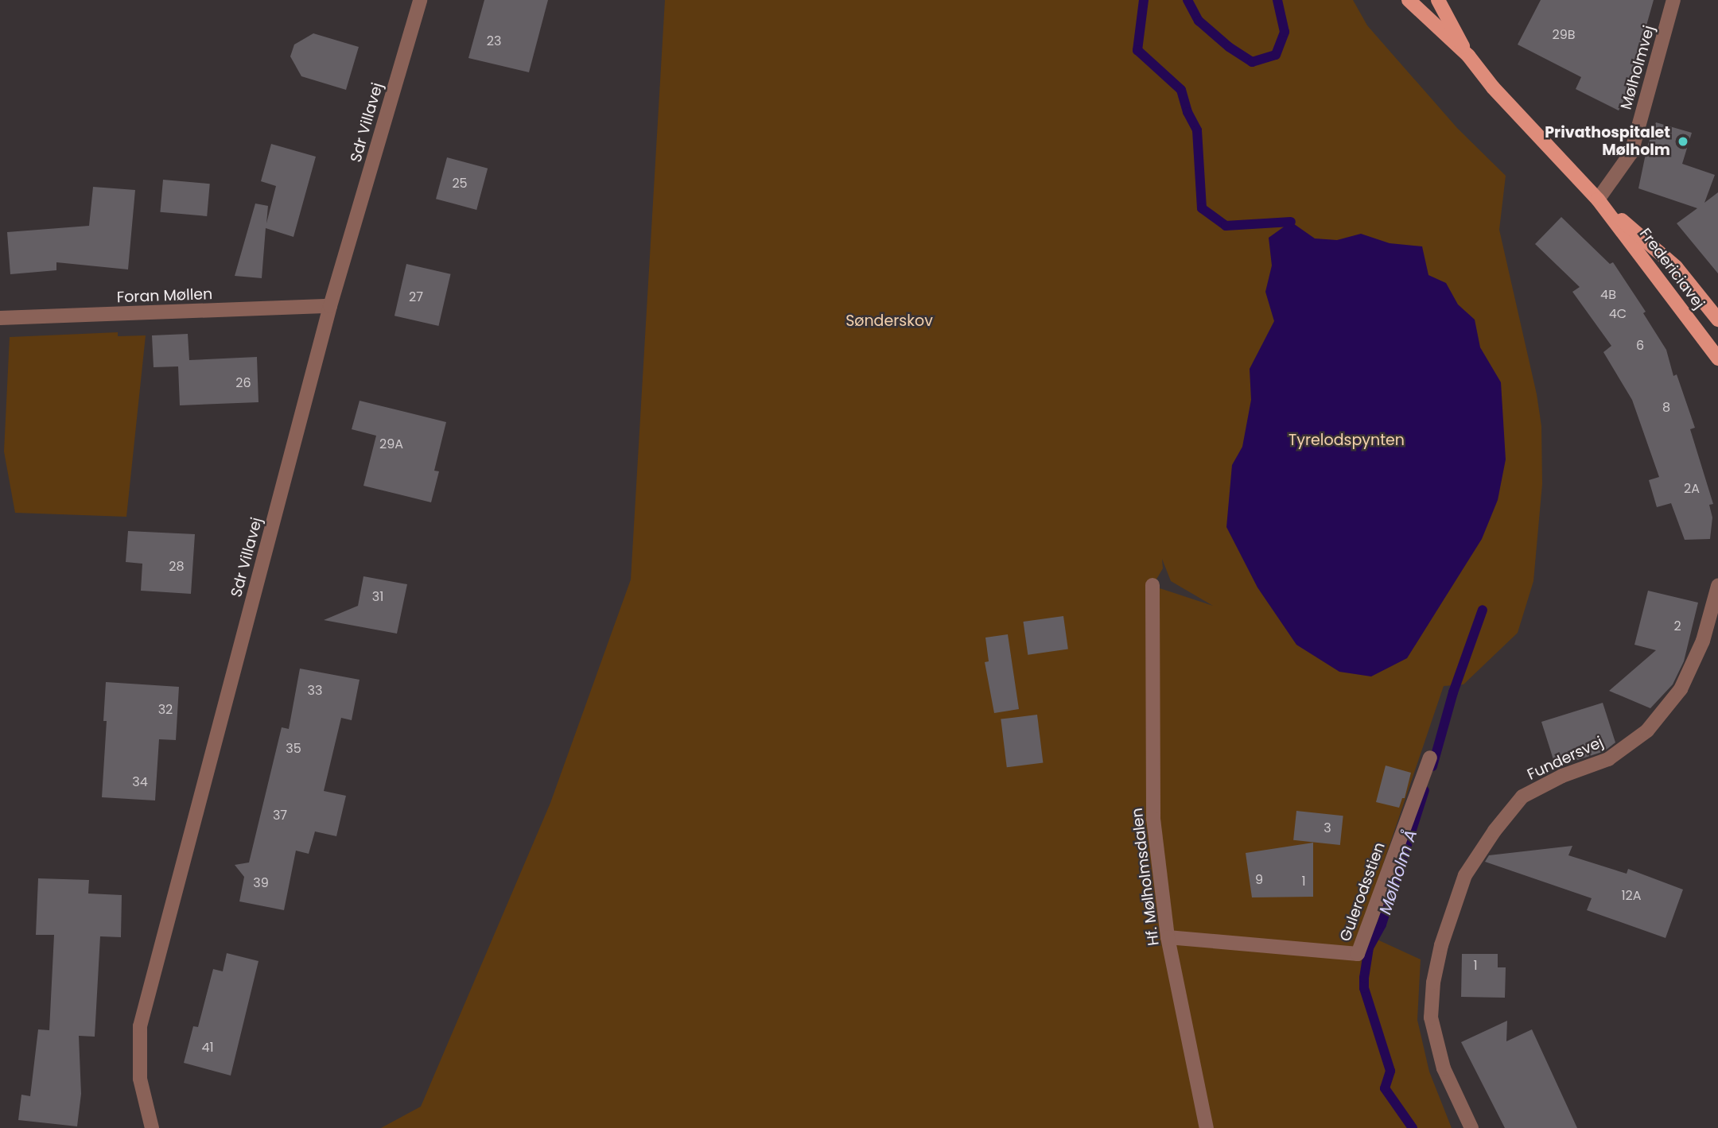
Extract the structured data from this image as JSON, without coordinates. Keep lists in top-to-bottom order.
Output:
{
  "streets": {
    "main road": ["Fredericiavej"],
    "street": [
      "Mølholmvej",
      "Sdr Villavej",
      "Foran Møllen",
      "Fundersvej",
      "Hf. Mølholmsdalen",
      "Gulerodsstien"
    ]
  },
  "crossings": [
    ["Mølholmvej", "Fredericiavej"],
    ["Sdr Villavej", "Foran Møllen"],
    ["Hf. Mølholmsdalen", "Gulerodsstien"]
  ],
  "water": ["Mølholm Å"],
  "parks": ["Sønderskov", "Tyrelodspynten"],
  "places": ["Privathospitalet Mølholm"],
  "house_numbers": [
    "29B",
    "23",
    "25",
    "4B",
    "27",
    "4C",
    "6",
    "26",
    "8",
    "29A",
    "2A",
    "28",
    "31",
    "2",
    "33",
    "32",
    "35",
    "34",
    "37",
    "3",
    "9",
    "1",
    "39",
    "12A",
    "1",
    "41"
  ]
}
